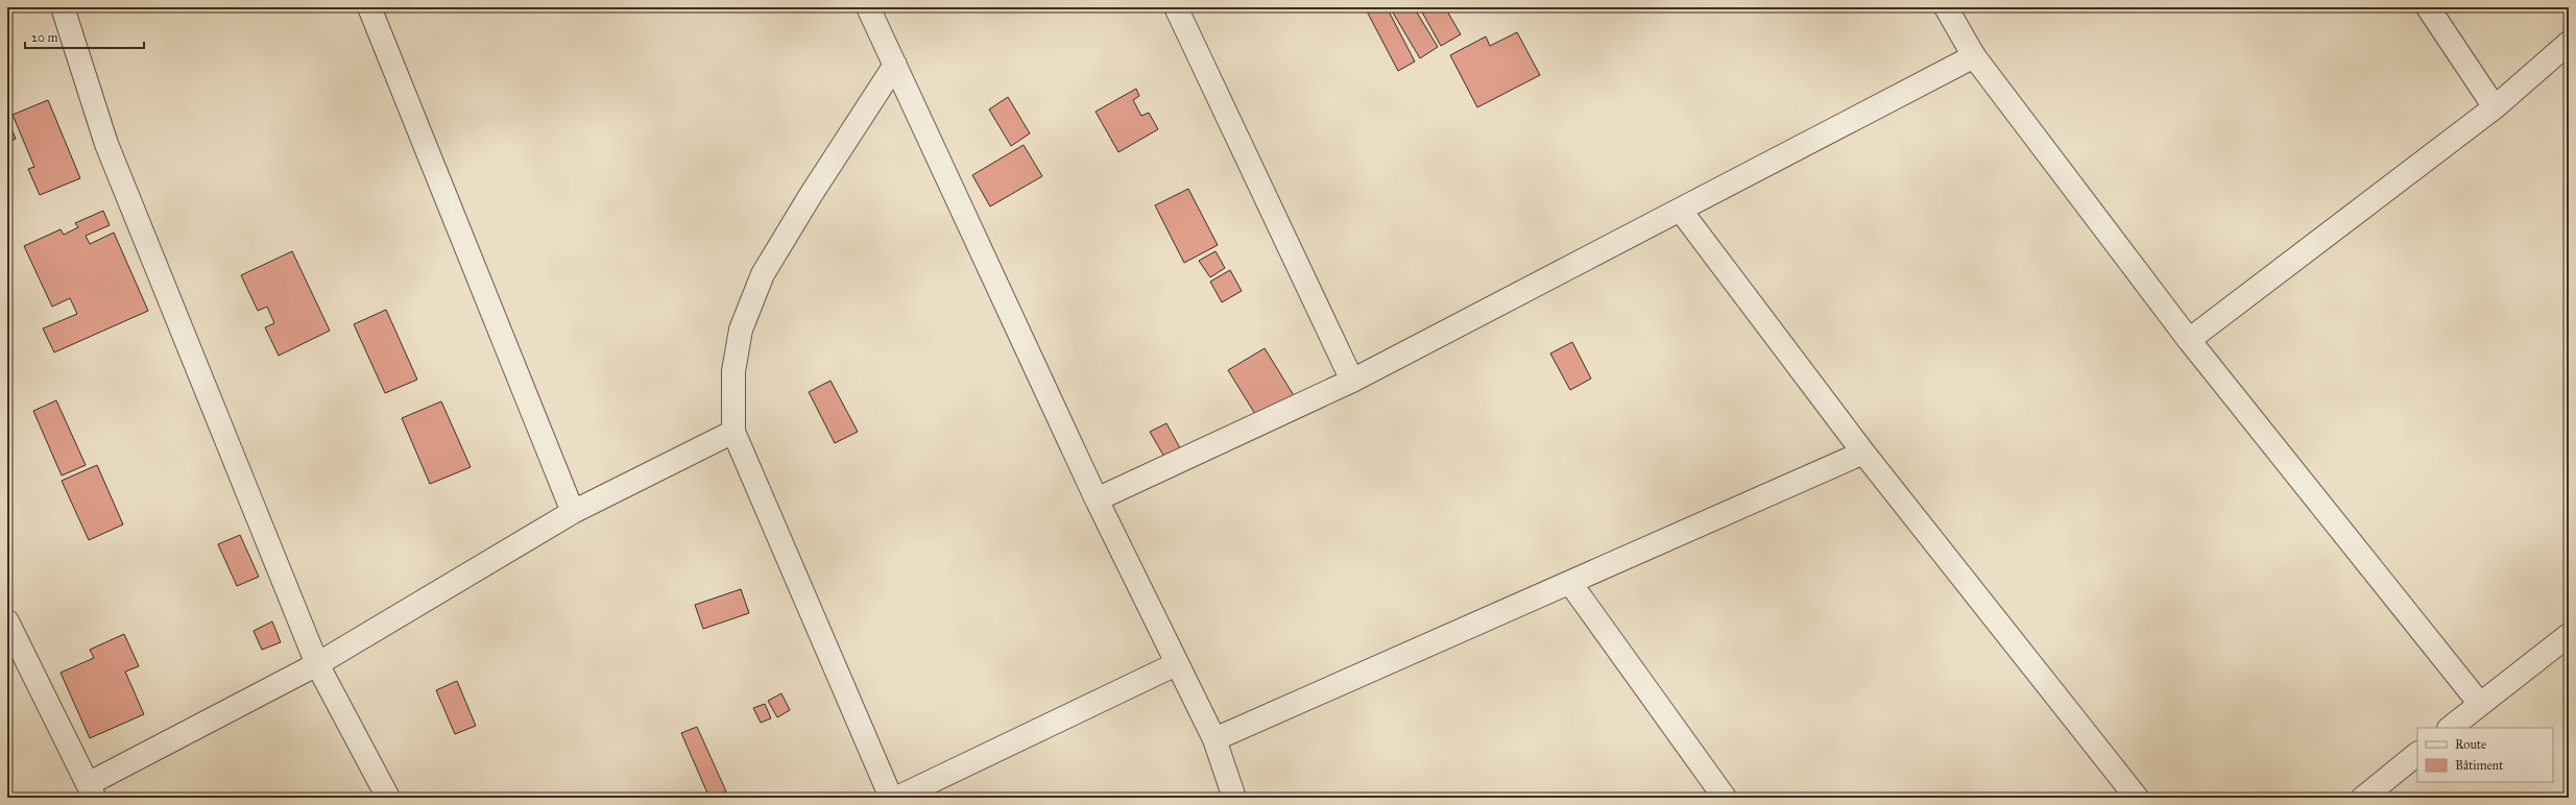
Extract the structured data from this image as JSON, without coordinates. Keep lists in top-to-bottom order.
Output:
{
  "legend": ["Route", "Bâtiment"],
  "scale_bar": "20 m"
}
